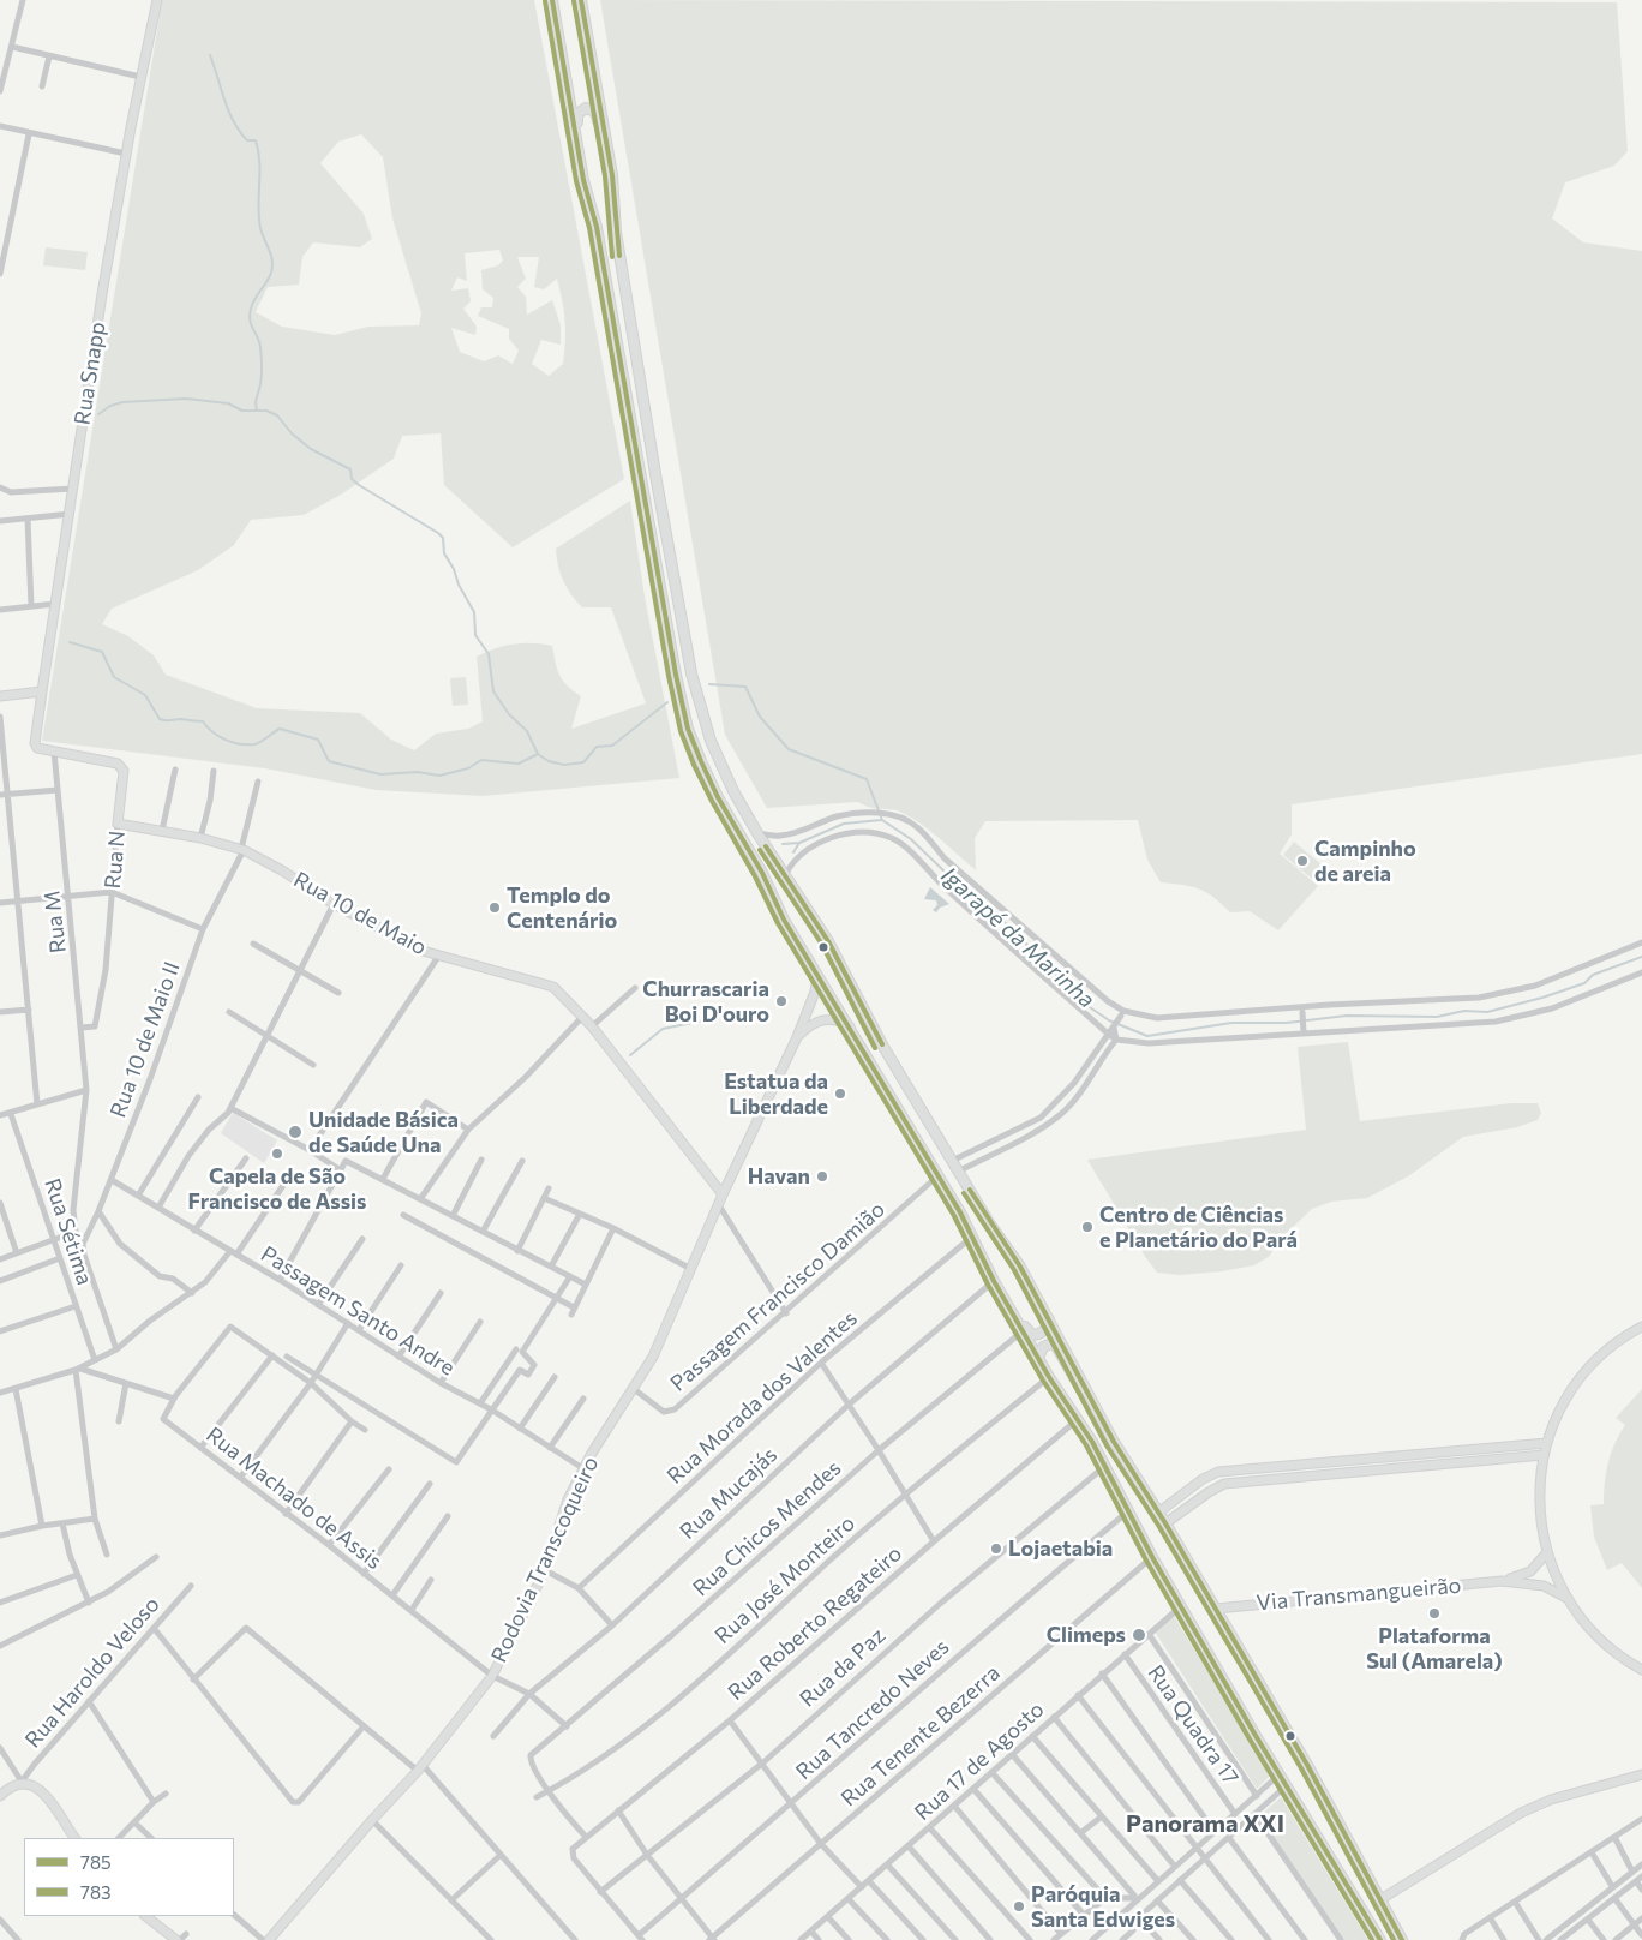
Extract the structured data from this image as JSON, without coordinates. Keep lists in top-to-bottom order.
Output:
{
  "streets": {
    "main road": [
      "Rua Snapp",
      "Rua N",
      "Rua 10 de Maio",
      "Rodovia Transcoqueiro",
      "Via Transmangueirão"
    ],
    "street": [
      "Rua M",
      "Rua 10 de Maio II",
      "Rua Sétima",
      "Passagem Francisco Damião",
      "Passagem Santo Andre",
      "Rua Morada dos Valentes",
      "Rua Mucajás",
      "Rua Machado de Assis",
      "Rua Chicos Mendes",
      "Rua José Monteiro",
      "Rua Roberto Regateiro",
      "Rua da Paz",
      "Rua Haroldo Veloso",
      "Rua Tancredo Neves",
      "Rua Quadra 17",
      "Rua Tenente Bezerra",
      "Rua 17 de Agosto"
    ]
  },
  "crossings": [
    ["Rua Snapp", "Rua N"],
    ["Rua N", "Rua 10 de Maio"],
    ["Rua N", "Rua M"],
    ["Rua 10 de Maio", "Rua 10 de Maio II"],
    ["Rua 10 de Maio", "Rodovia Transcoqueiro"],
    ["Rua 10 de Maio II", "Passagem Santo Andre"],
    ["Passagem Francisco Damião", "Rodovia Transcoqueiro"],
    ["Passagem Santo Andre", "Rodovia Transcoqueiro"],
    ["Rua Mucajás", "Rua Machado de Assis"],
    ["Rua Machado de Assis", "Rua Chicos Mendes"],
    ["Rua Machado de Assis", "Rodovia Transcoqueiro"],
    ["Rua Chicos Mendes", "Rua José Monteiro"],
    ["Rua Roberto Regateiro", "Rua da Paz"],
    ["Rua Quadra 17", "Rua 17 de Agosto"]
  ],
  "districts": ["Panorama XXI"],
  "water": ["Igarapé da Marinha"],
  "places": [
    "Campinho de areia",
    "Templo do Centenário",
    "Churrascaria Boi D'ouro",
    "Estatua da Liberdade",
    "Unidade Básica de Saúde Una",
    "Capela de São Francisco de Assis",
    "Havan",
    "Centro de Ciências e Planetário do Pará",
    "Lojaetabia",
    "Plataforma Sul (Amarela)",
    "Climeps",
    "Paróquia Santa Edwiges"
  ],
  "lines": ["transit line 785", "transit line 783"],
  "legend": ["785", "783"]
}
